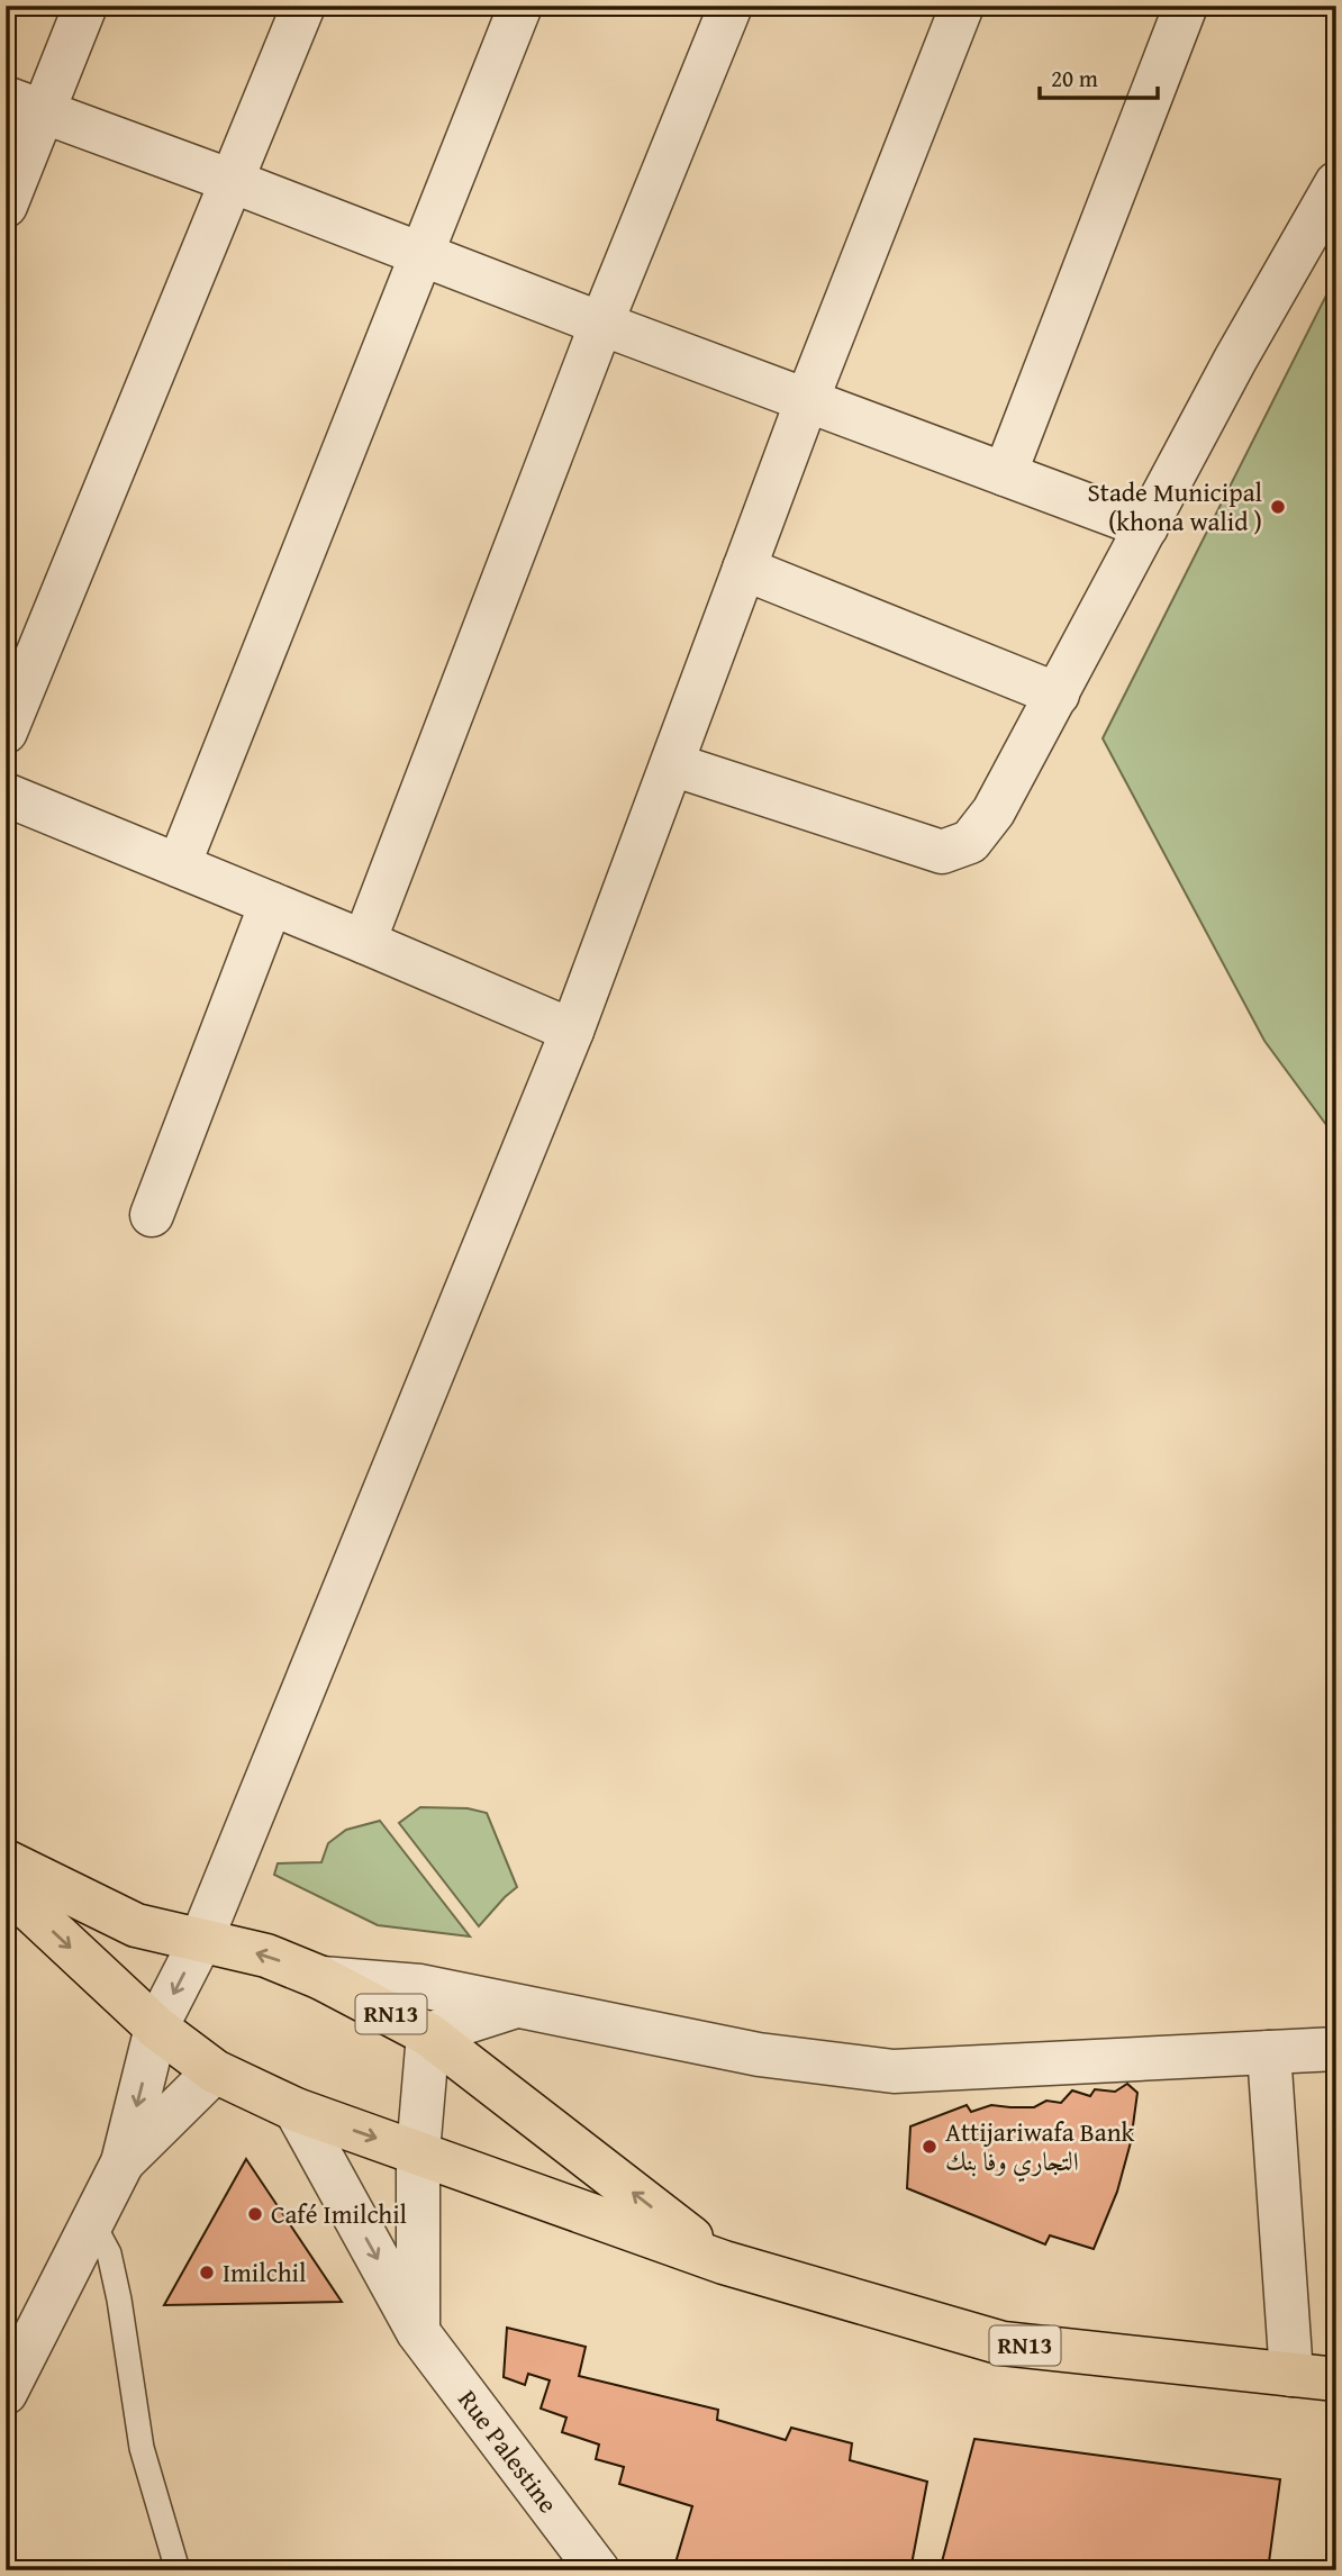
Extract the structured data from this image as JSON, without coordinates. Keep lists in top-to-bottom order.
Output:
{
  "streets": {
    "main road": ["RN13"],
    "street": ["Rue Palestine"]
  },
  "crossings": [
    ["RN13", "Rue Palestine"]
  ],
  "one_way": ["Rue Palestine"],
  "places": [
    "Stade Municipal (khona walid )",
    "Attijariwafa Bank التجاري وفا بنك",
    "Café Imilchil",
    "Imilchil"
  ],
  "scale_bar": "20 m"
}
